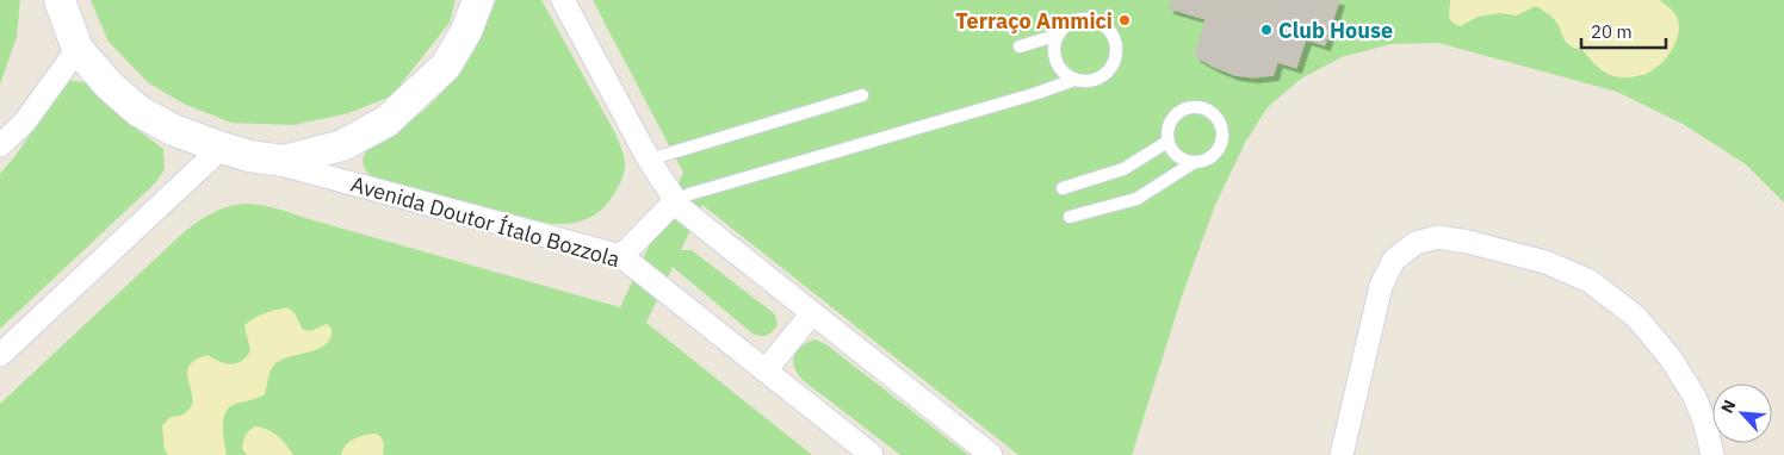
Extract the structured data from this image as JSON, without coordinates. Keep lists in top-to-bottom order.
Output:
{
  "streets": {
    "street": ["Avenida Doutor Ítalo Bozzola"]
  },
  "places": ["Terraço Ammici", "Club House"],
  "scale_bar": "20 m",
  "north": "top left"
}
